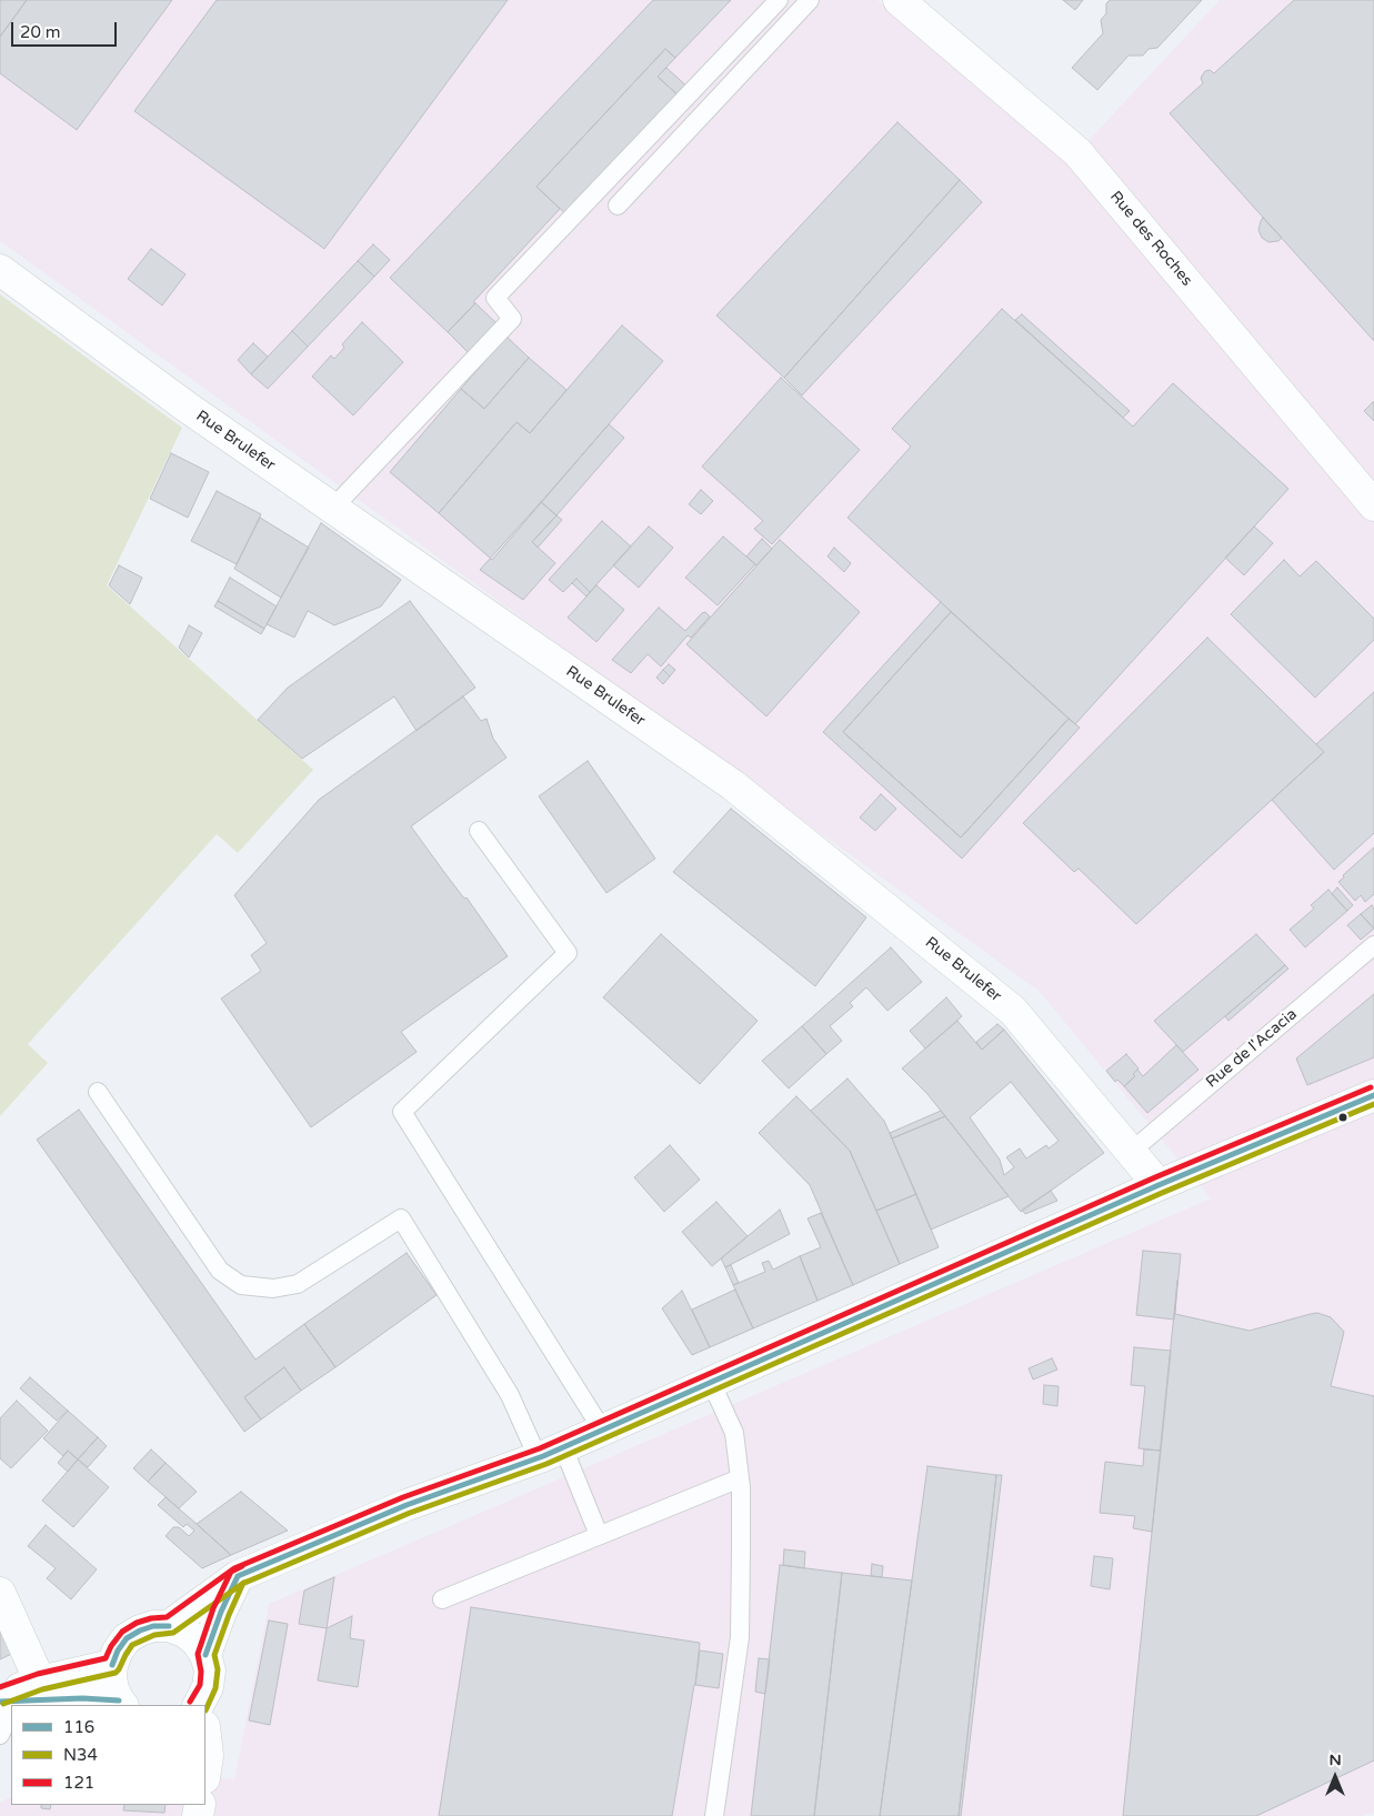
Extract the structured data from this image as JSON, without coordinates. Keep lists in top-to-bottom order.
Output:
{
  "streets": {
    "street": ["Rue des Roches", "Rue Brulefer"],
    "lane": ["Rue de l'Acacia"]
  },
  "crossings": [
    ["Rue Brulefer", "Rue de l'Acacia"]
  ],
  "lines": ["transit line 121", "transit line 116", "transit line N34"],
  "legend": ["116", "N34", "121"],
  "scale_bar": "20 m",
  "north": "top"
}
